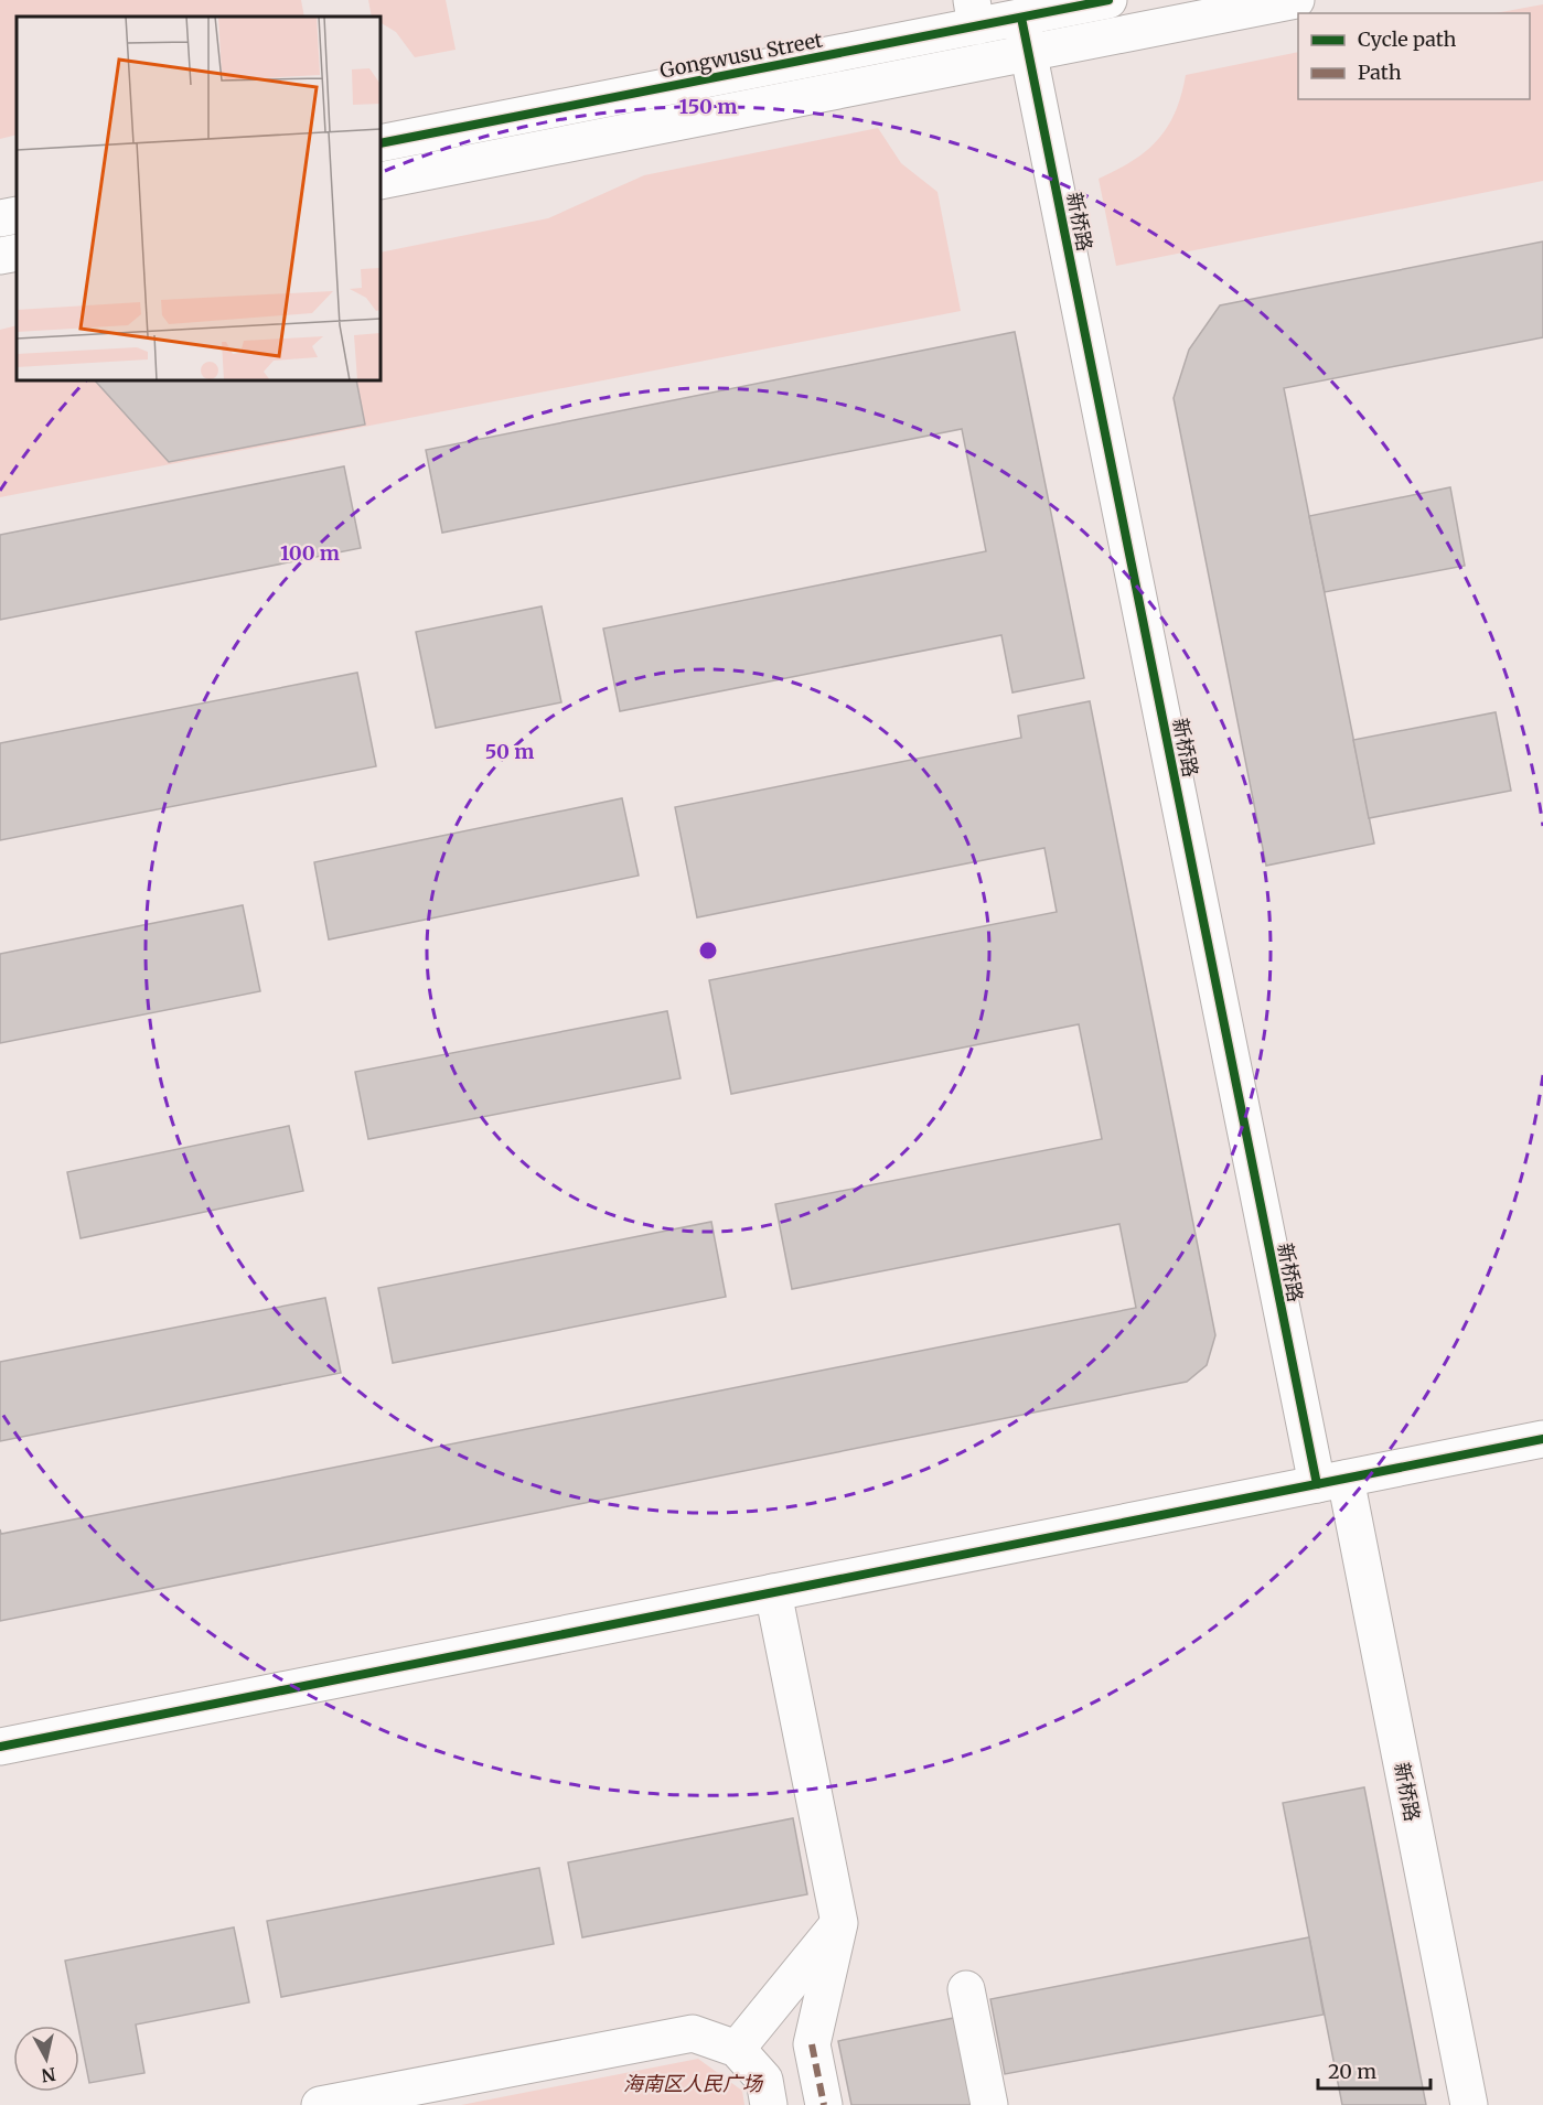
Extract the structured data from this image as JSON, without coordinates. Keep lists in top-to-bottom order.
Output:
{
  "streets": {
    "street": ["Gongwusu Street", "新桥路"]
  },
  "crossings": [
    ["Gongwusu Street", "新桥路"]
  ],
  "parks": ["海南区人民广场"],
  "legend": ["Cycle path", "Path"],
  "scale_bar": "20 m",
  "north": "bottom",
  "rings": ["150 m", "100 m", "50 m"]
}
